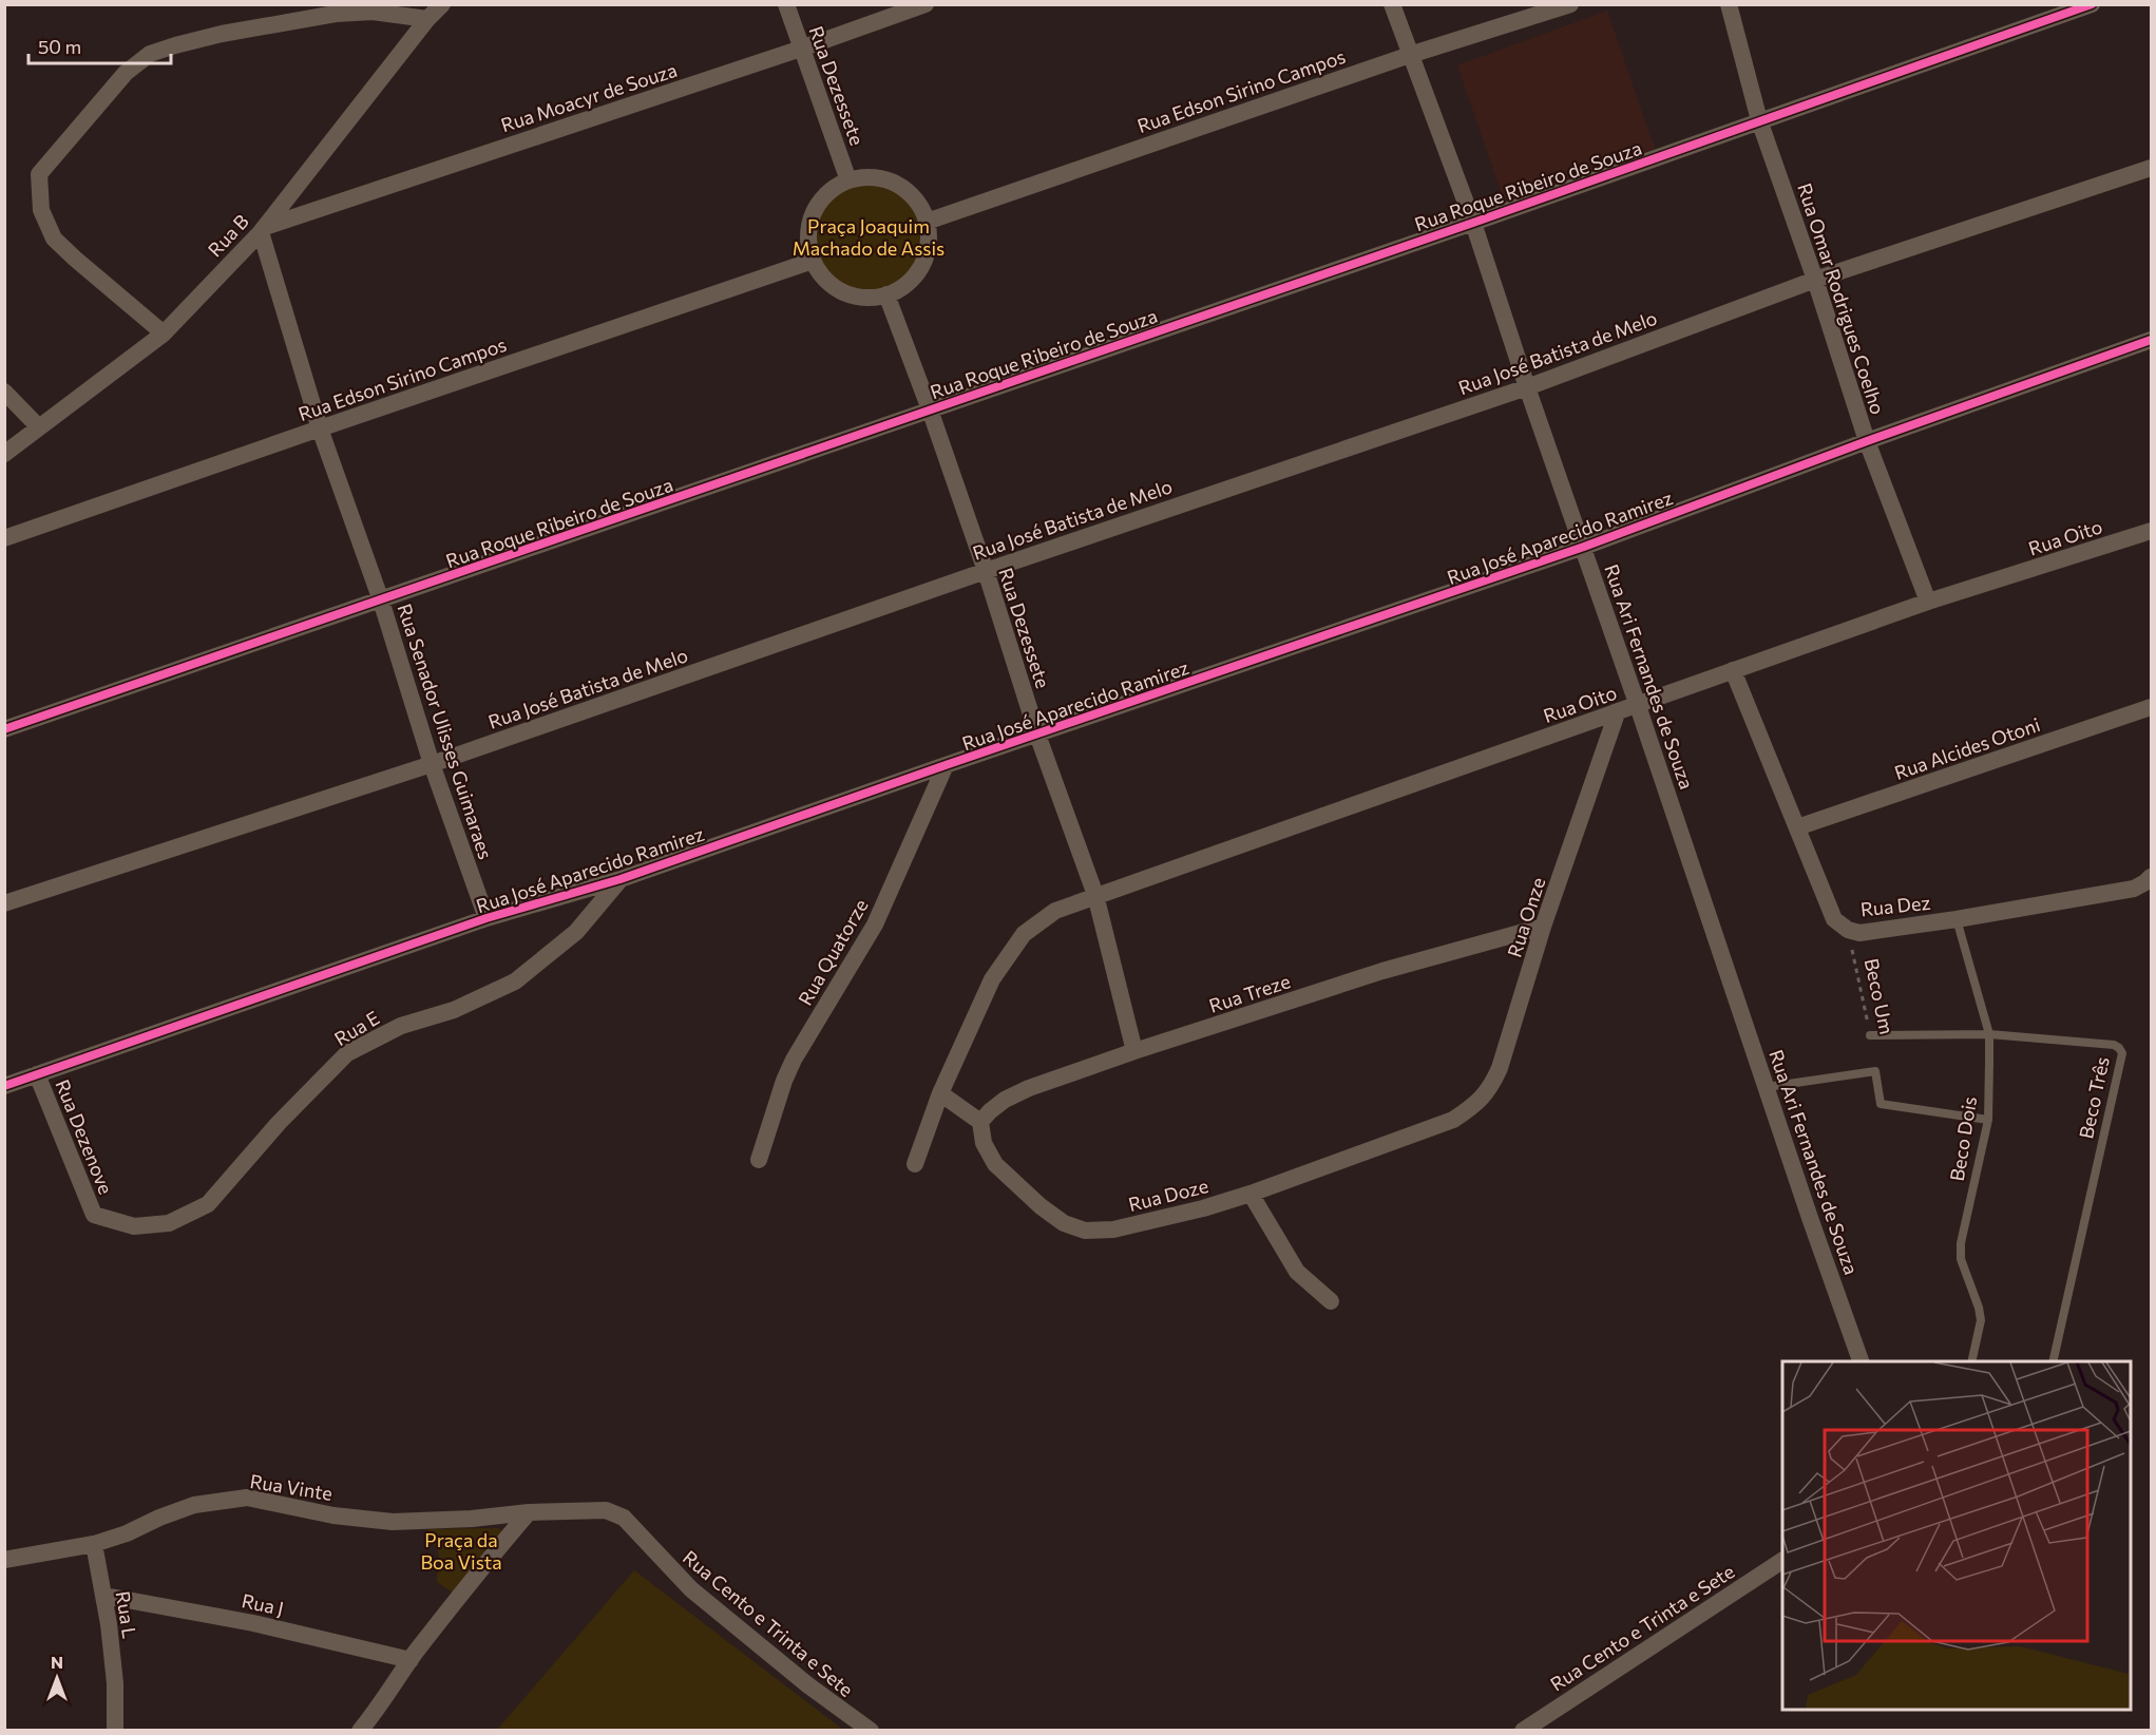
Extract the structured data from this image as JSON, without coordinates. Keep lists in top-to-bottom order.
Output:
{
  "streets": {
    "street": [
      "Rua Dezessete",
      "Rua Edson Sirino Campos",
      "Rua Moacyr de Souza",
      "Rua Roque Ribeiro de Souza",
      "Rua B",
      "Rua Omar Rodrigues Coelho",
      "Rua José Batista de Melo",
      "Rua José Aparecido Ramirez",
      "Rua Oito",
      "Rua Ari Fernandes de Souza",
      "Rua Senador Ulisses Guimaraes",
      "Rua Alcides Otoni",
      "Rua Dez",
      "Rua Onze",
      "Rua Quatorze",
      "Rua Treze",
      "Rua E",
      "Rua Dezenove",
      "Rua Doze",
      "Rua Vinte",
      "Rua J",
      "Rua L",
      "Rua Cento e Trinta e Sete"
    ],
    "lane": ["Beco Três", "Beco Dois"],
    "path": ["Beco Um"]
  },
  "crossings": [
    ["Rua Dezessete", "Rua Edson Sirino Campos"],
    ["Rua Dezessete", "Rua Moacyr de Souza"],
    ["Rua Dezessete", "Rua Roque Ribeiro de Souza"],
    ["Rua Dezessete", "Rua José Batista de Melo"],
    ["Rua Dezessete", "Rua José Aparecido Ramirez"],
    ["Rua Dezessete", "Rua Oito"],
    ["Rua Dezessete", "Rua Treze"],
    ["Rua Edson Sirino Campos", "Rua Ari Fernandes de Souza"],
    ["Rua Edson Sirino Campos", "Rua Senador Ulisses Guimaraes"],
    ["Rua Moacyr de Souza", "Rua B"],
    ["Rua Moacyr de Souza", "Rua Senador Ulisses Guimaraes"],
    ["Rua Roque Ribeiro de Souza", "Rua Omar Rodrigues Coelho"],
    ["Rua Roque Ribeiro de Souza", "Rua Ari Fernandes de Souza"],
    ["Rua Roque Ribeiro de Souza", "Rua Senador Ulisses Guimaraes"],
    ["Rua B", "Rua Senador Ulisses Guimaraes"],
    ["Rua Omar Rodrigues Coelho", "Rua José Batista de Melo"],
    ["Rua Omar Rodrigues Coelho", "Rua José Aparecido Ramirez"],
    ["Rua Omar Rodrigues Coelho", "Rua Oito"],
    ["Rua José Batista de Melo", "Rua Ari Fernandes de Souza"],
    ["Rua José Batista de Melo", "Rua Senador Ulisses Guimaraes"],
    ["Rua José Aparecido Ramirez", "Rua Ari Fernandes de Souza"],
    ["Rua José Aparecido Ramirez", "Rua Senador Ulisses Guimaraes"],
    ["Rua José Aparecido Ramirez", "Rua Quatorze"],
    ["Rua José Aparecido Ramirez", "Rua E"],
    ["Rua José Aparecido Ramirez", "Rua Dezenove"],
    ["Rua Oito", "Rua Ari Fernandes de Souza"],
    ["Rua Oito", "Rua Dez"],
    ["Rua Oito", "Rua Onze"],
    ["Rua Alcides Otoni", "Rua Dez"],
    ["Rua Dez", "Beco Um"],
    ["Rua Dez", "Beco Dois"],
    ["Rua Onze", "Rua Treze"],
    ["Rua Onze", "Rua Doze"],
    ["Rua Treze", "Rua Doze"],
    ["Beco Um", "Beco Três"],
    ["Rua E", "Rua Dezenove"],
    ["Beco Três", "Beco Dois"],
    ["Rua Vinte", "Rua L"],
    ["Rua Vinte", "Rua Cento e Trinta e Sete"],
    ["Rua J", "Rua L"]
  ],
  "parks": ["Praça Joaquim Machado de Assis", "Praça da Boa Vista"],
  "scale_bar": "50 m",
  "north": "top"
}
